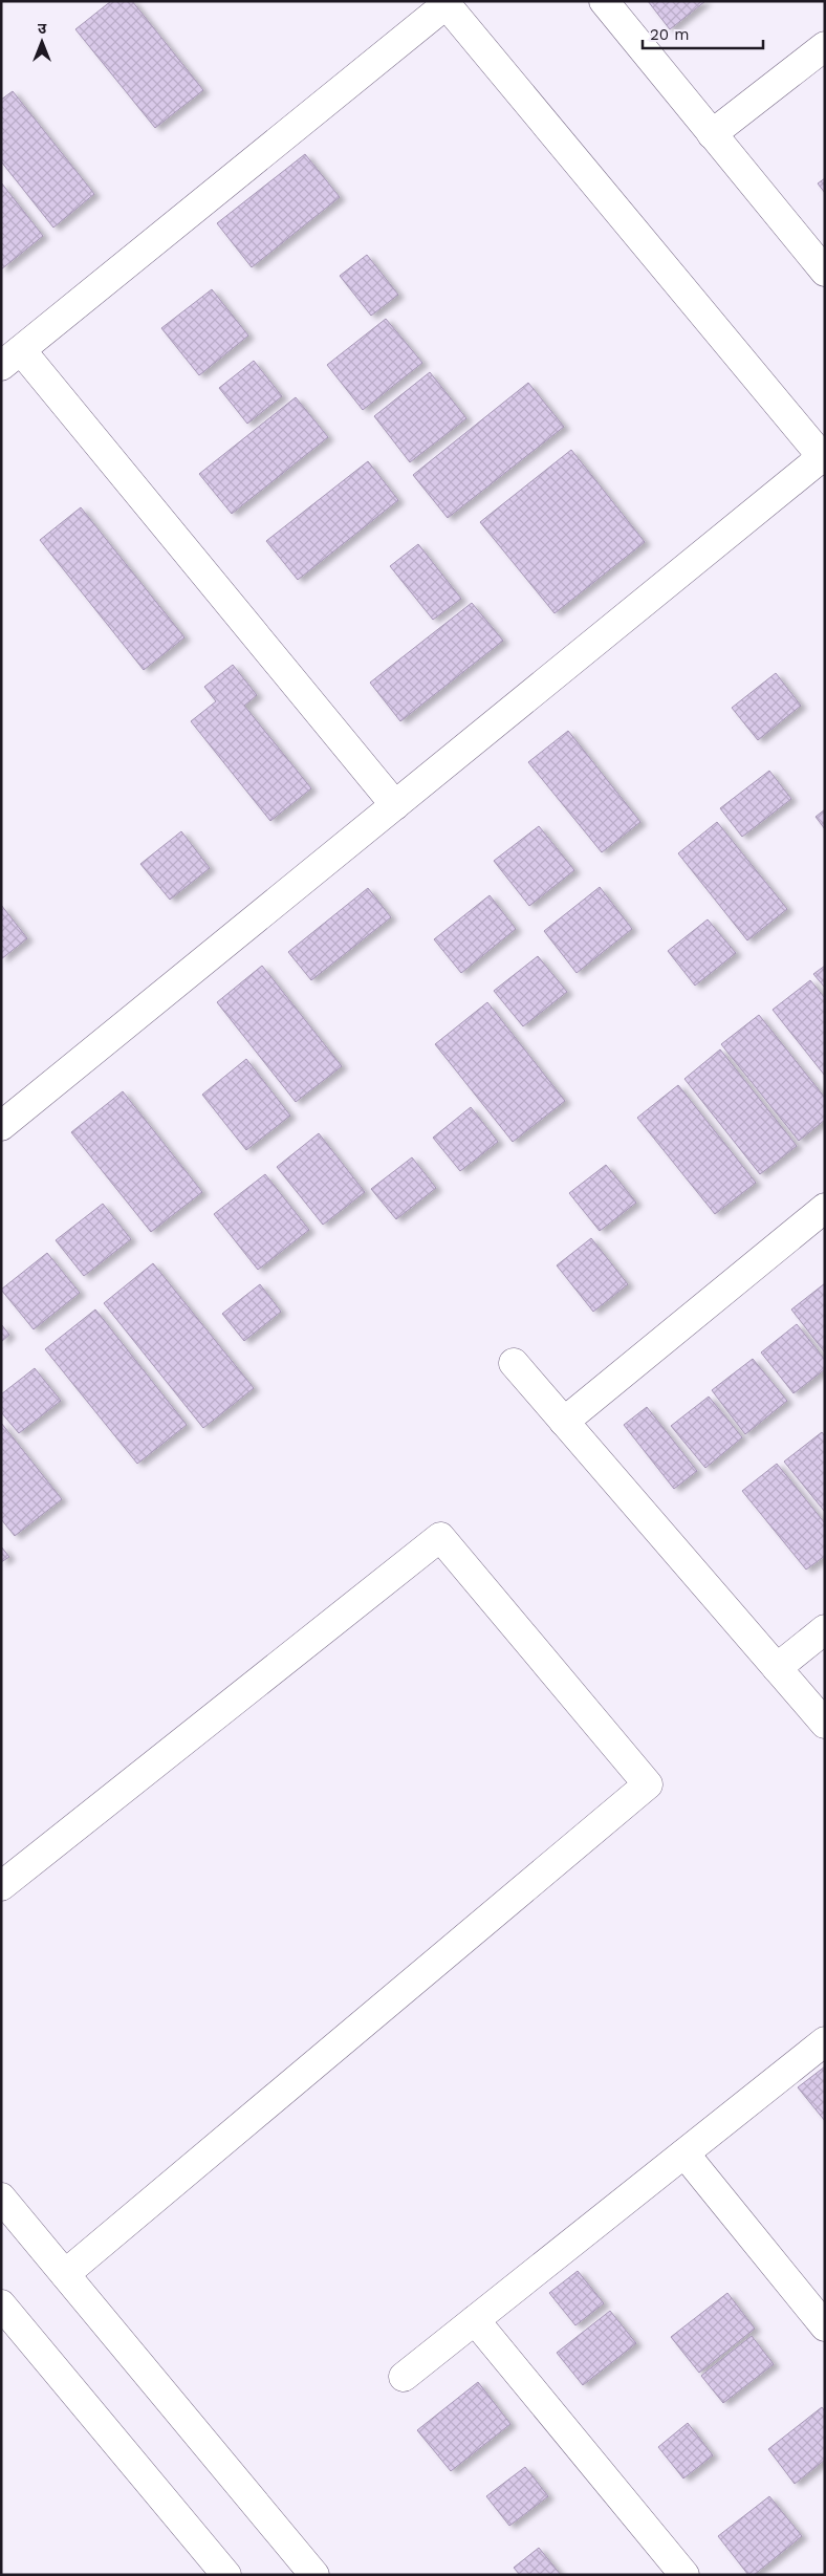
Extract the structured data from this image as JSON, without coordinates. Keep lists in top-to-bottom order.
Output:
{
  "scale_bar": "20 m",
  "north": "top"
}
